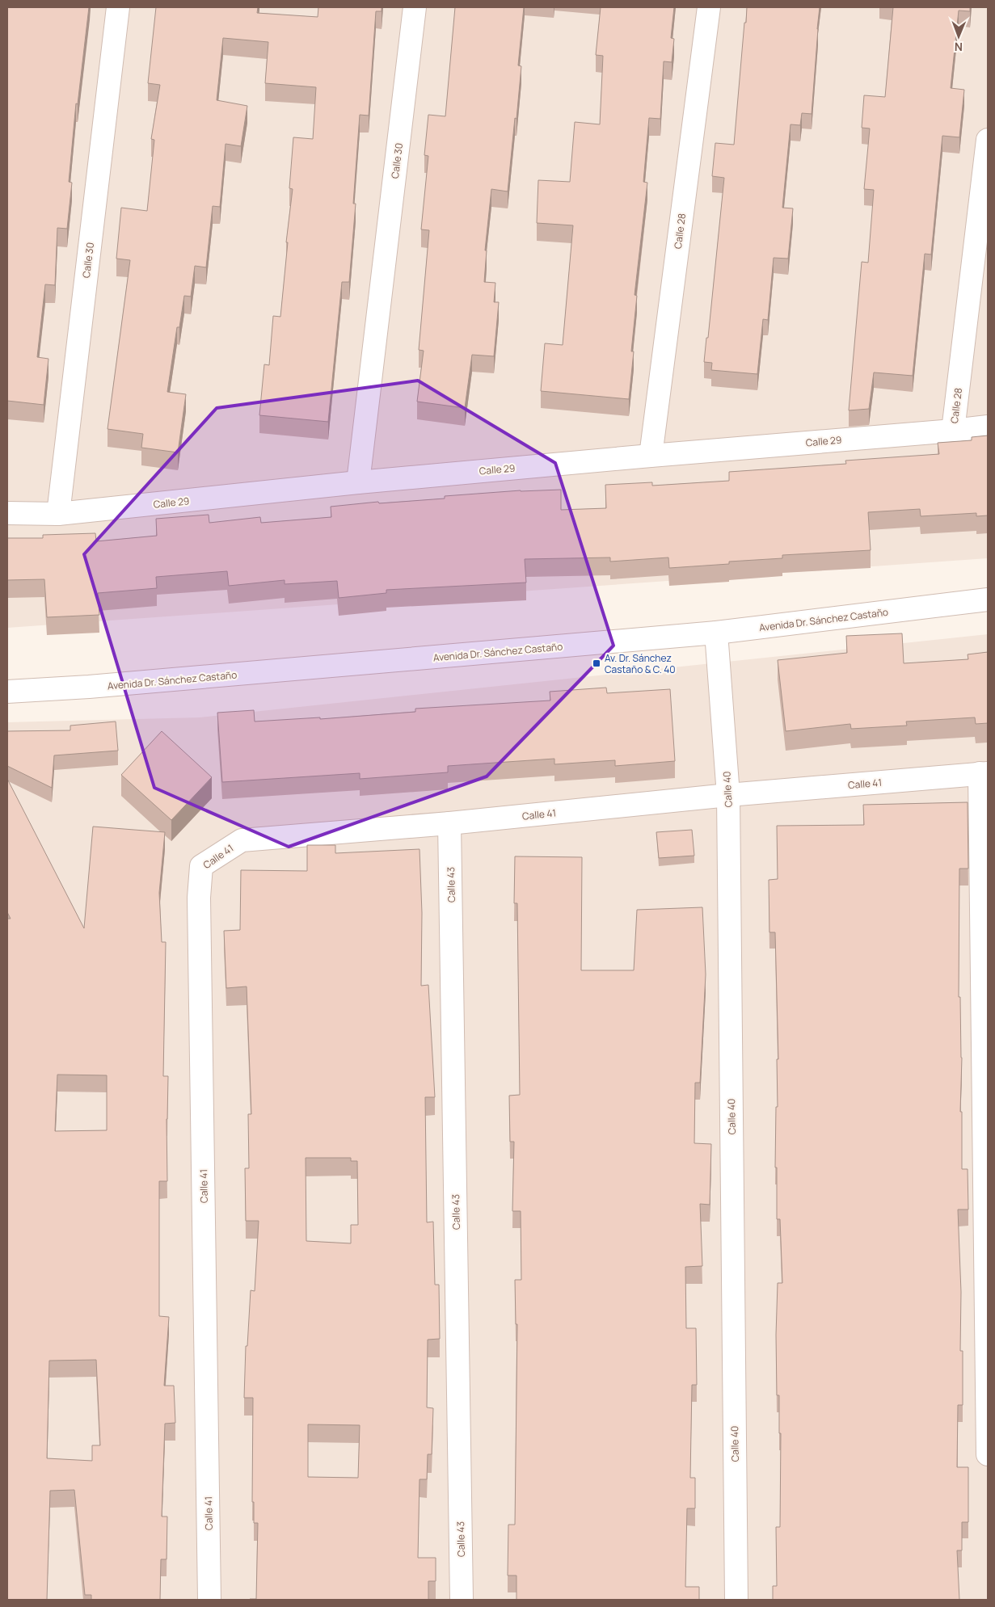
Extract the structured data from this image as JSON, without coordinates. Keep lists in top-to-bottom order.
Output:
{
  "streets": {
    "street": [
      "Calle 30",
      "Calle 28",
      "Calle 29",
      "Avenida Dr. Sánchez Castaño",
      "Calle 41",
      "Calle 40",
      "Calle 43"
    ]
  },
  "crossings": [
    ["Calle 30", "Calle 29"],
    ["Calle 28", "Calle 29"],
    ["Avenida Dr. Sánchez Castaño", "Calle 40"],
    ["Calle 41", "Calle 40"],
    ["Calle 41", "Calle 43"]
  ],
  "places": {
    "transit": ["Av. Dr. Sánchez Castaño & C. 40"]
  },
  "north": "bottom"
}
